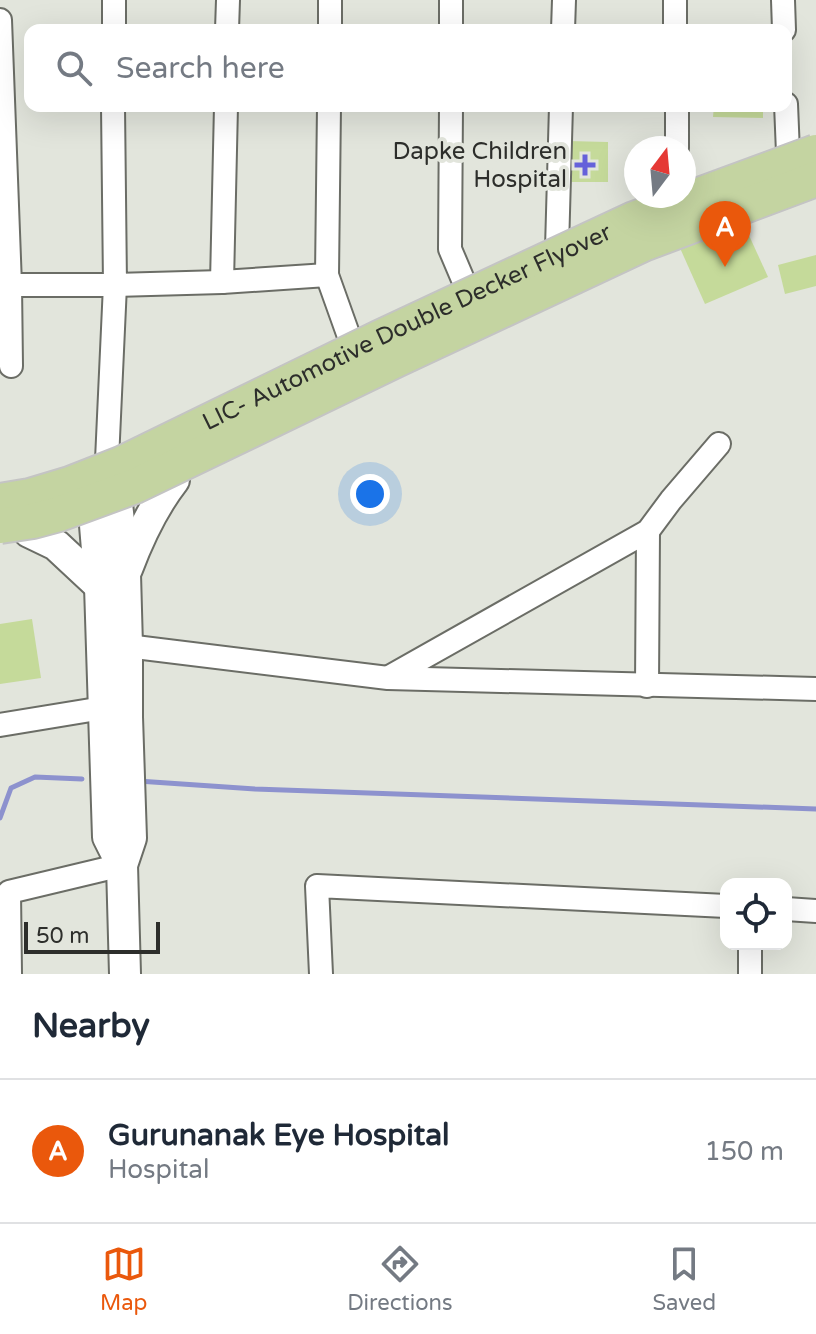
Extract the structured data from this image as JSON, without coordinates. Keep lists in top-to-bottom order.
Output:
{
  "streets": {
    "main road": ["LIC- Automotive Double Decker Flyover"]
  },
  "places": {
    "health": ["Dapke Children Hospital"]
  },
  "scale_bar": "50 m",
  "north": "top",
  "page": {
    "search": "Search here",
    "pins": "A",
    "scale": "50 m",
    "heading": "Nearby",
    "list": [
      {
        "mark": "A",
        "name": "Gurunanak Eye Hospital",
        "note": "Hospital",
        "value": "150 m"
      }
    ],
    "nav": ["Map", "Directions", "Saved"]
  }
}
